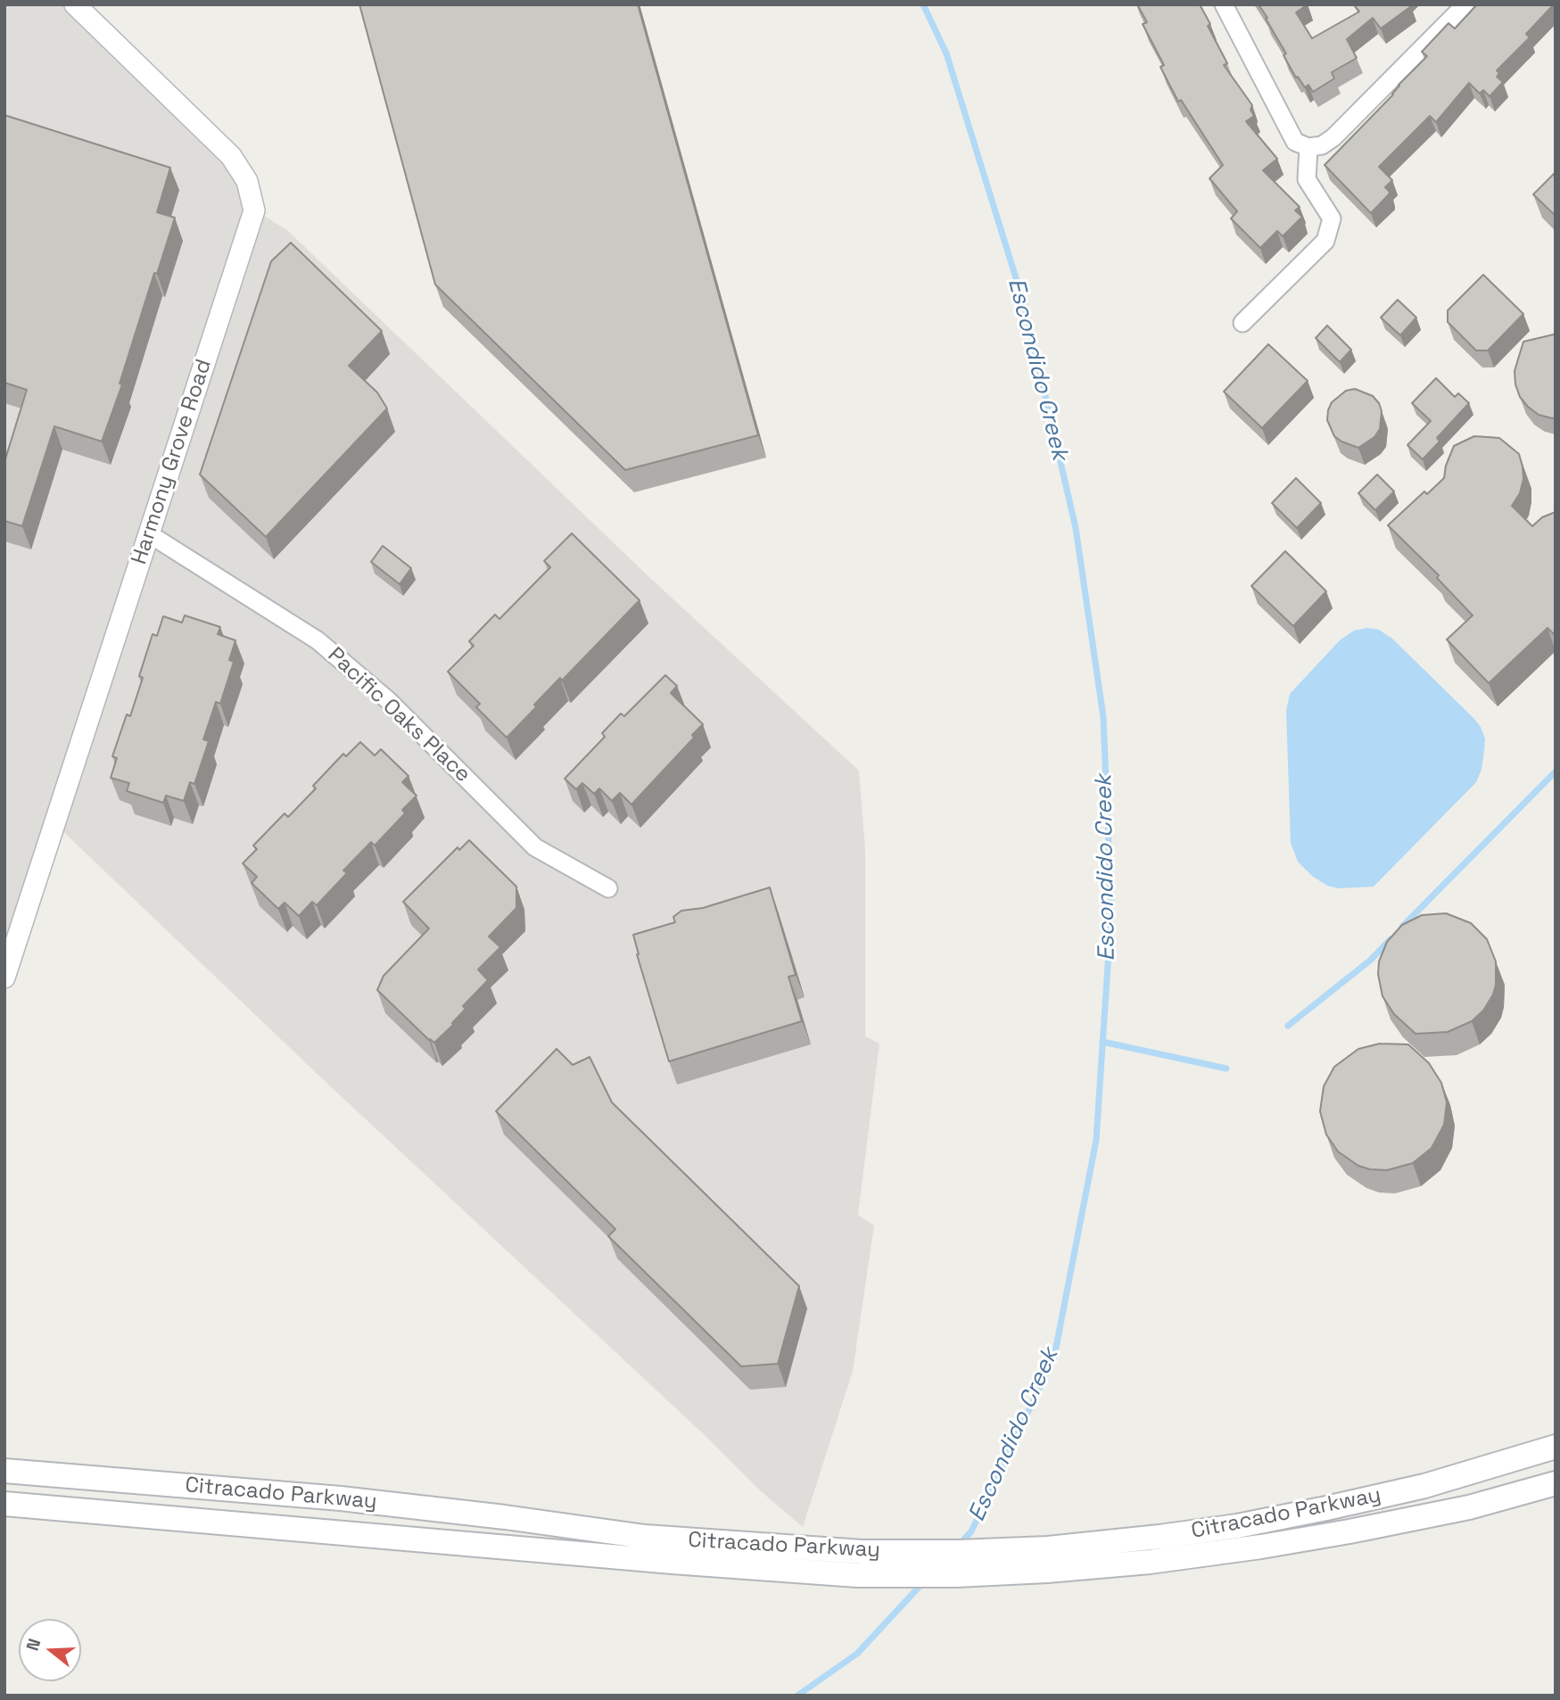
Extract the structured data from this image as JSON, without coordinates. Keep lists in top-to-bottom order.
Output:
{
  "streets": {
    "main road": ["Citracado Parkway"],
    "street": ["Harmony Grove Road", "Pacific Oaks Place"]
  },
  "crossings": [
    ["Harmony Grove Road", "Pacific Oaks Place"]
  ],
  "water": ["Escondido Creek"],
  "north": "left"
}
